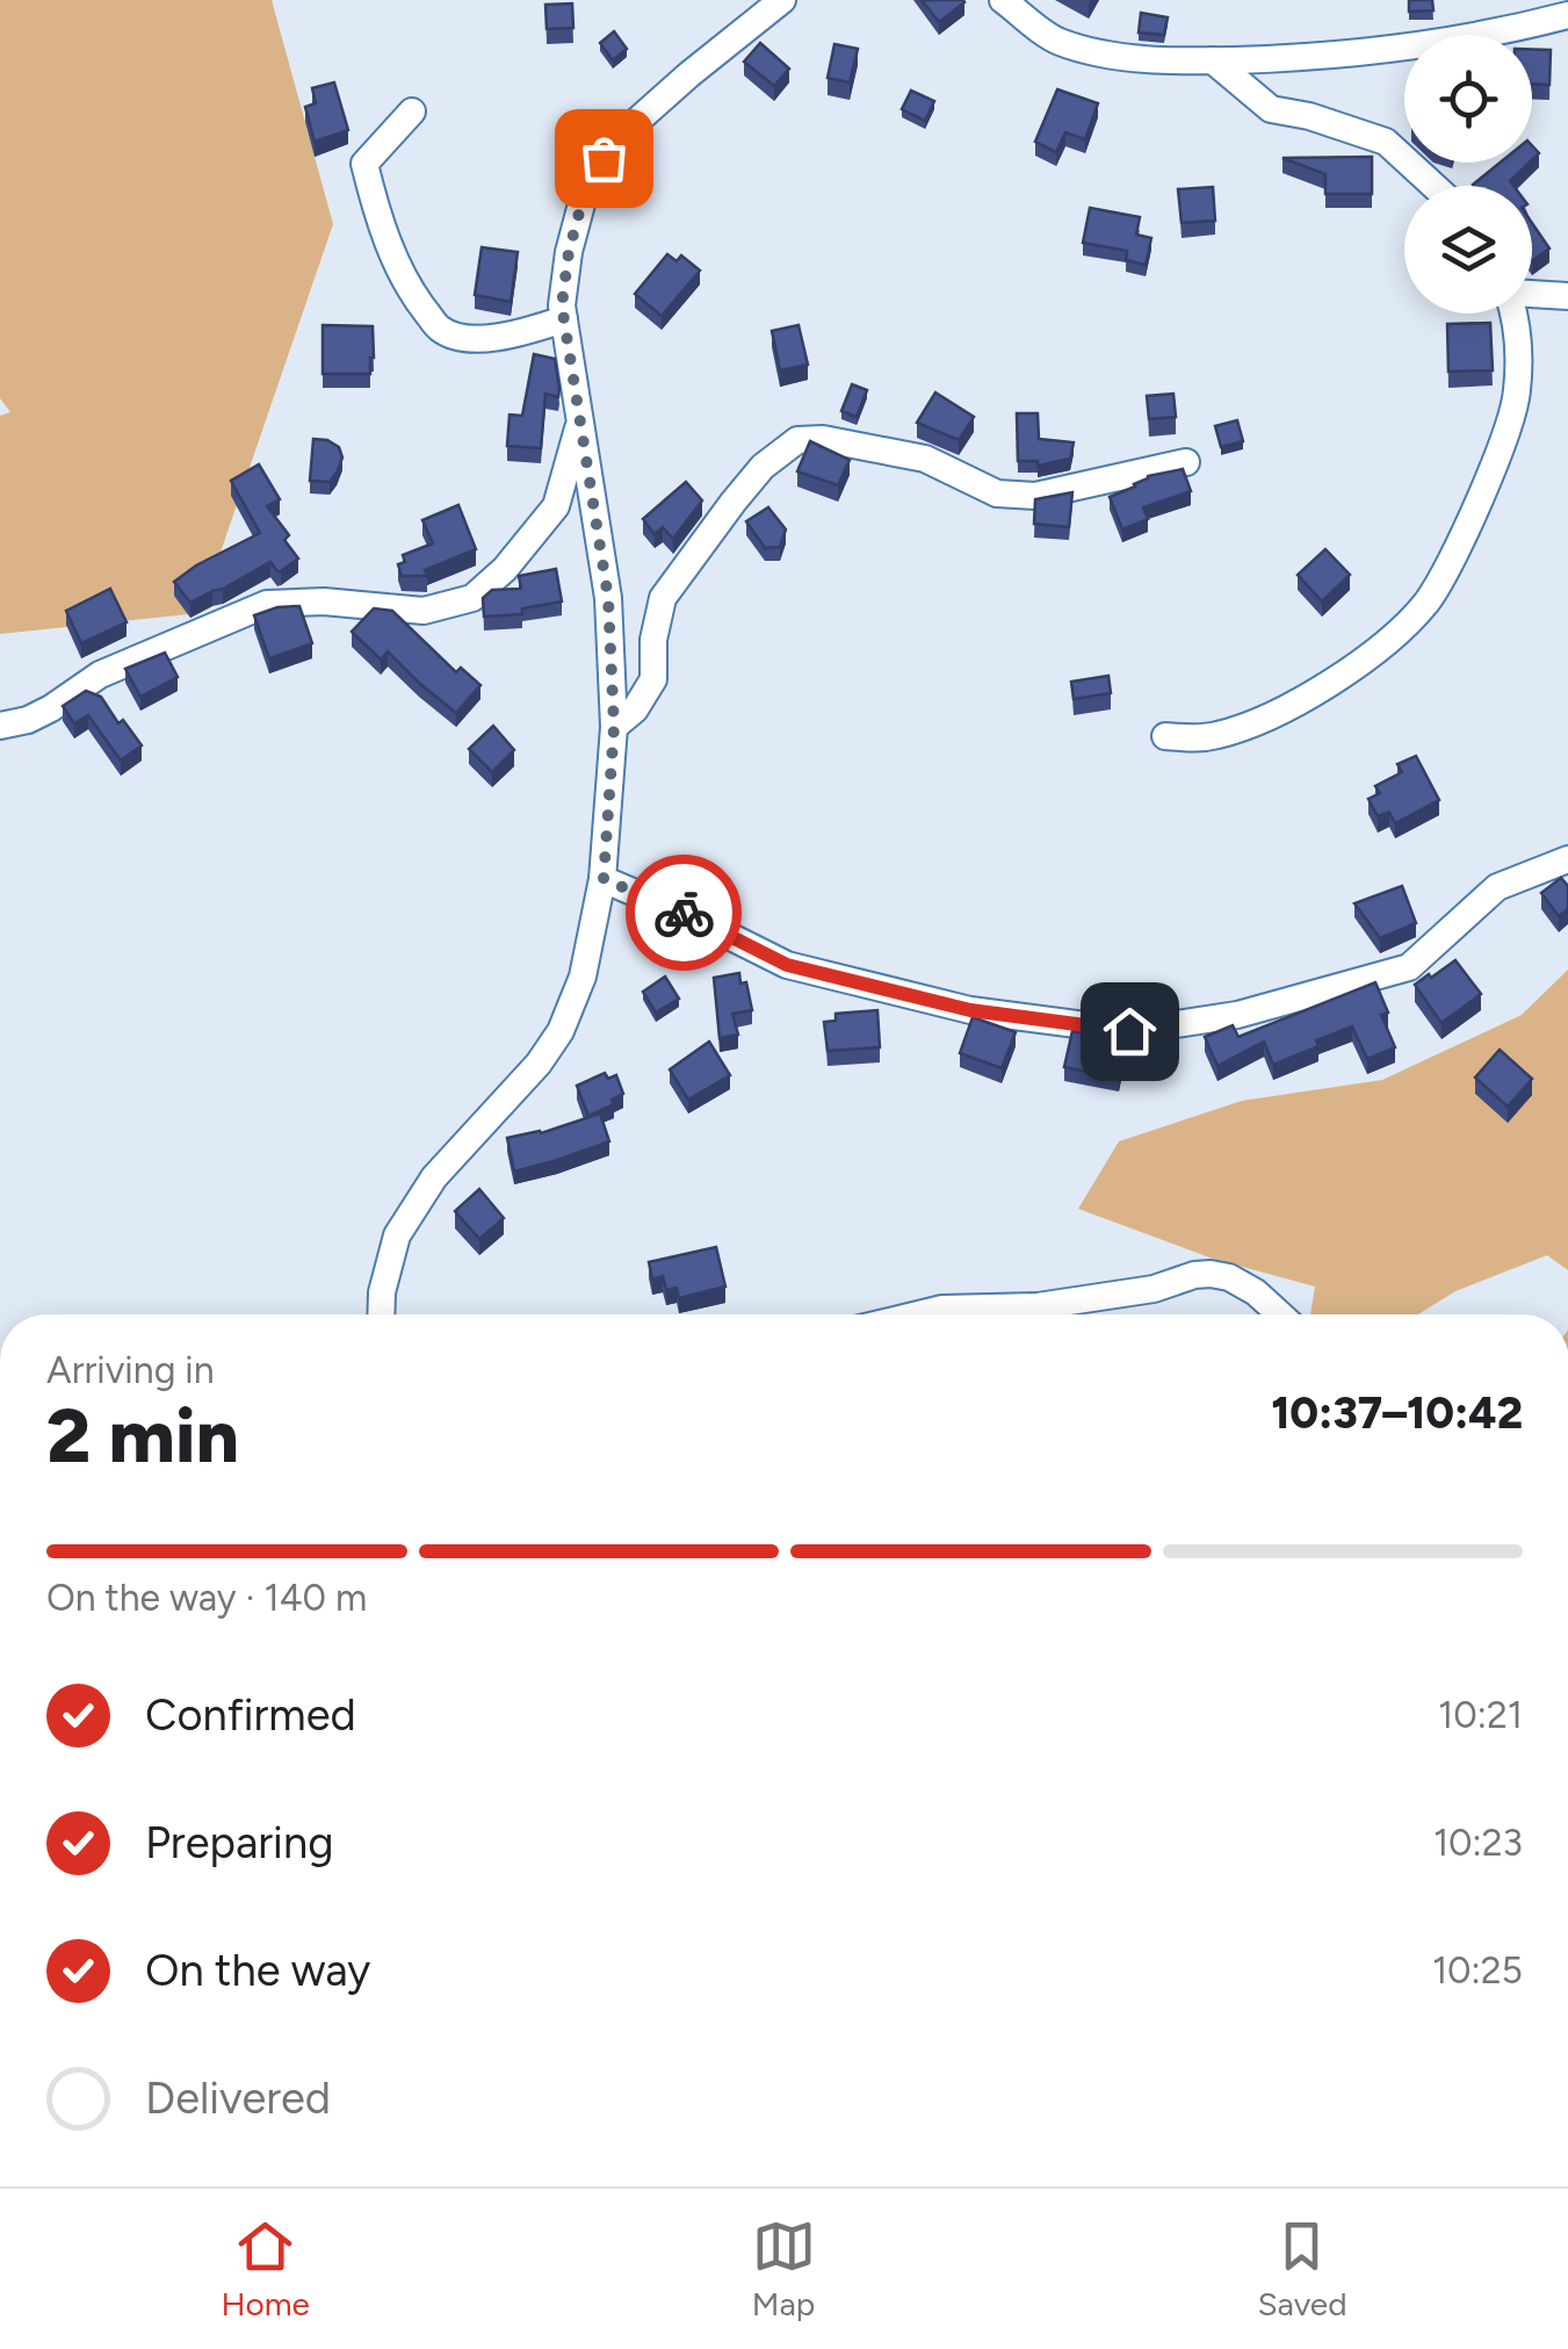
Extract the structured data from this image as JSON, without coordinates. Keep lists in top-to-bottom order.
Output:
{
  "page": {
    "heading": ["2 min", "Arriving in", "10:37–10:42"],
    "bar": "On the way · 140 m",
    "list": [
      ["Confirmed", "10:21"],
      ["Preparing", "10:23"],
      ["On the way", "10:25"],
      "Delivered"
    ],
    "tabs": ["Home", "Map", "Saved"]
  }
}
